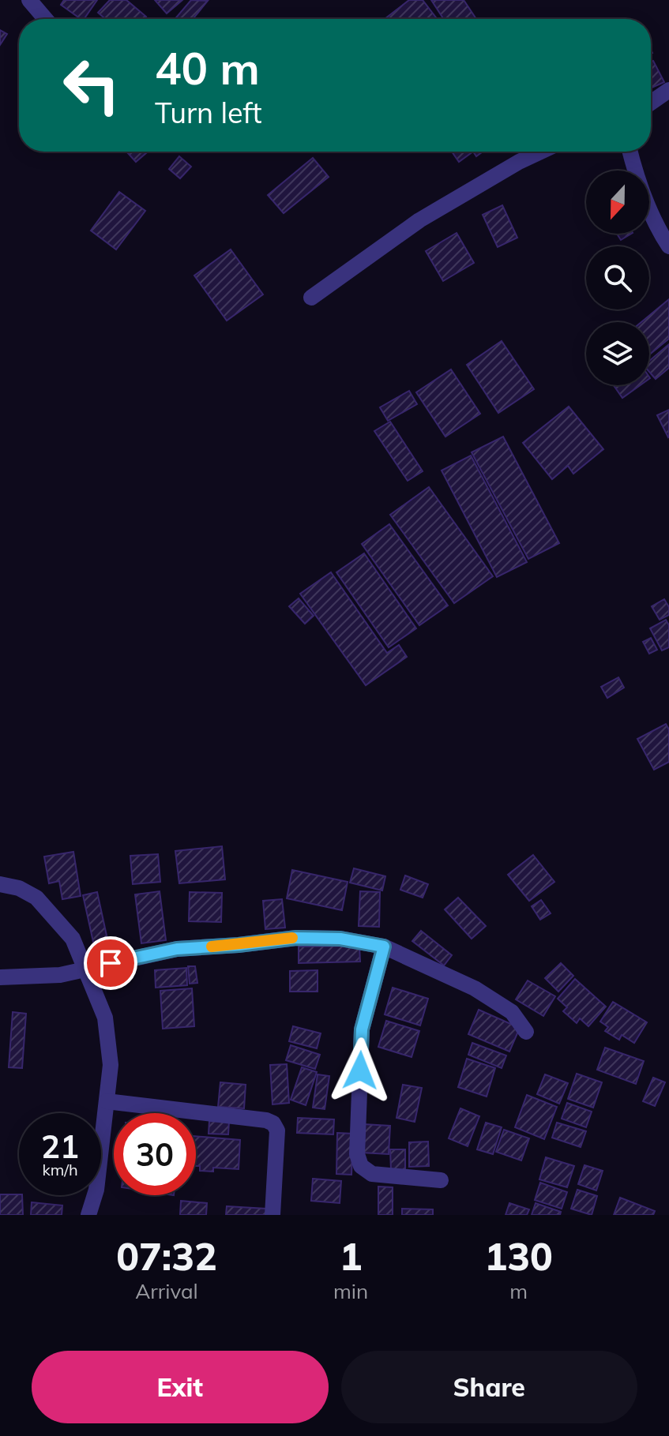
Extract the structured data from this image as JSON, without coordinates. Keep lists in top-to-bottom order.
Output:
{
  "north": "bottom",
  "page": {
    "turn": ["40 m", "Turn left"],
    "speed": "21 km/h",
    "limit": "30",
    "eta": [
      "07:32",
      "Arrival",
      "1",
      "min",
      "130",
      "m"
    ],
    "buttons": ["Exit", "Share"]
  }
}
